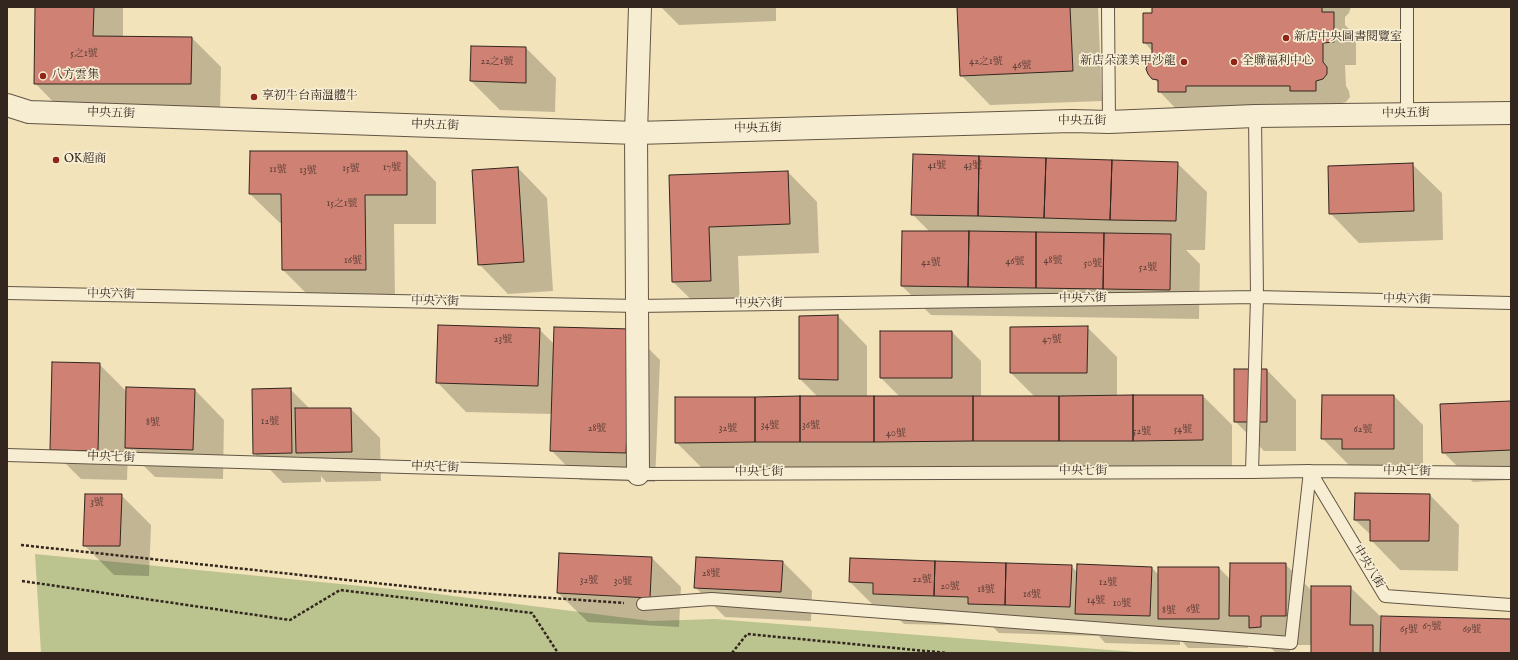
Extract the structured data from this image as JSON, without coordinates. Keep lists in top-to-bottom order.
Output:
{
  "streets": {
    "street": ["中央五街"],
    "lane": ["中央六街", "中央七街", "中央八街"]
  },
  "crossings": [
    ["中央七街", "中央八街"]
  ],
  "places": [
    "新店中央圖書閱覽室",
    "新店朵漾美甲沙龍",
    "全聯福利中心",
    "八方雲集",
    "享初牛台南溫體牛",
    "OK超商"
  ],
  "house_numbers": [
    "5之1號",
    "22之1號",
    "42之1號",
    "46號",
    "41號",
    "43號",
    "17號",
    "15號",
    "11號",
    "13號",
    "15之1號",
    "16號",
    "48號",
    "46號",
    "42號",
    "50號",
    "52號",
    "23號",
    "47號",
    "12號",
    "8號",
    "34號",
    "36號",
    "28號",
    "32號",
    "54號",
    "62號",
    "52號",
    "40號",
    "3號",
    "28號",
    "22號",
    "32號",
    "30號",
    "12號",
    "20號",
    "18號",
    "16號",
    "14號",
    "10號",
    "6號",
    "8號",
    "67號",
    "65號",
    "69號"
  ]
}
